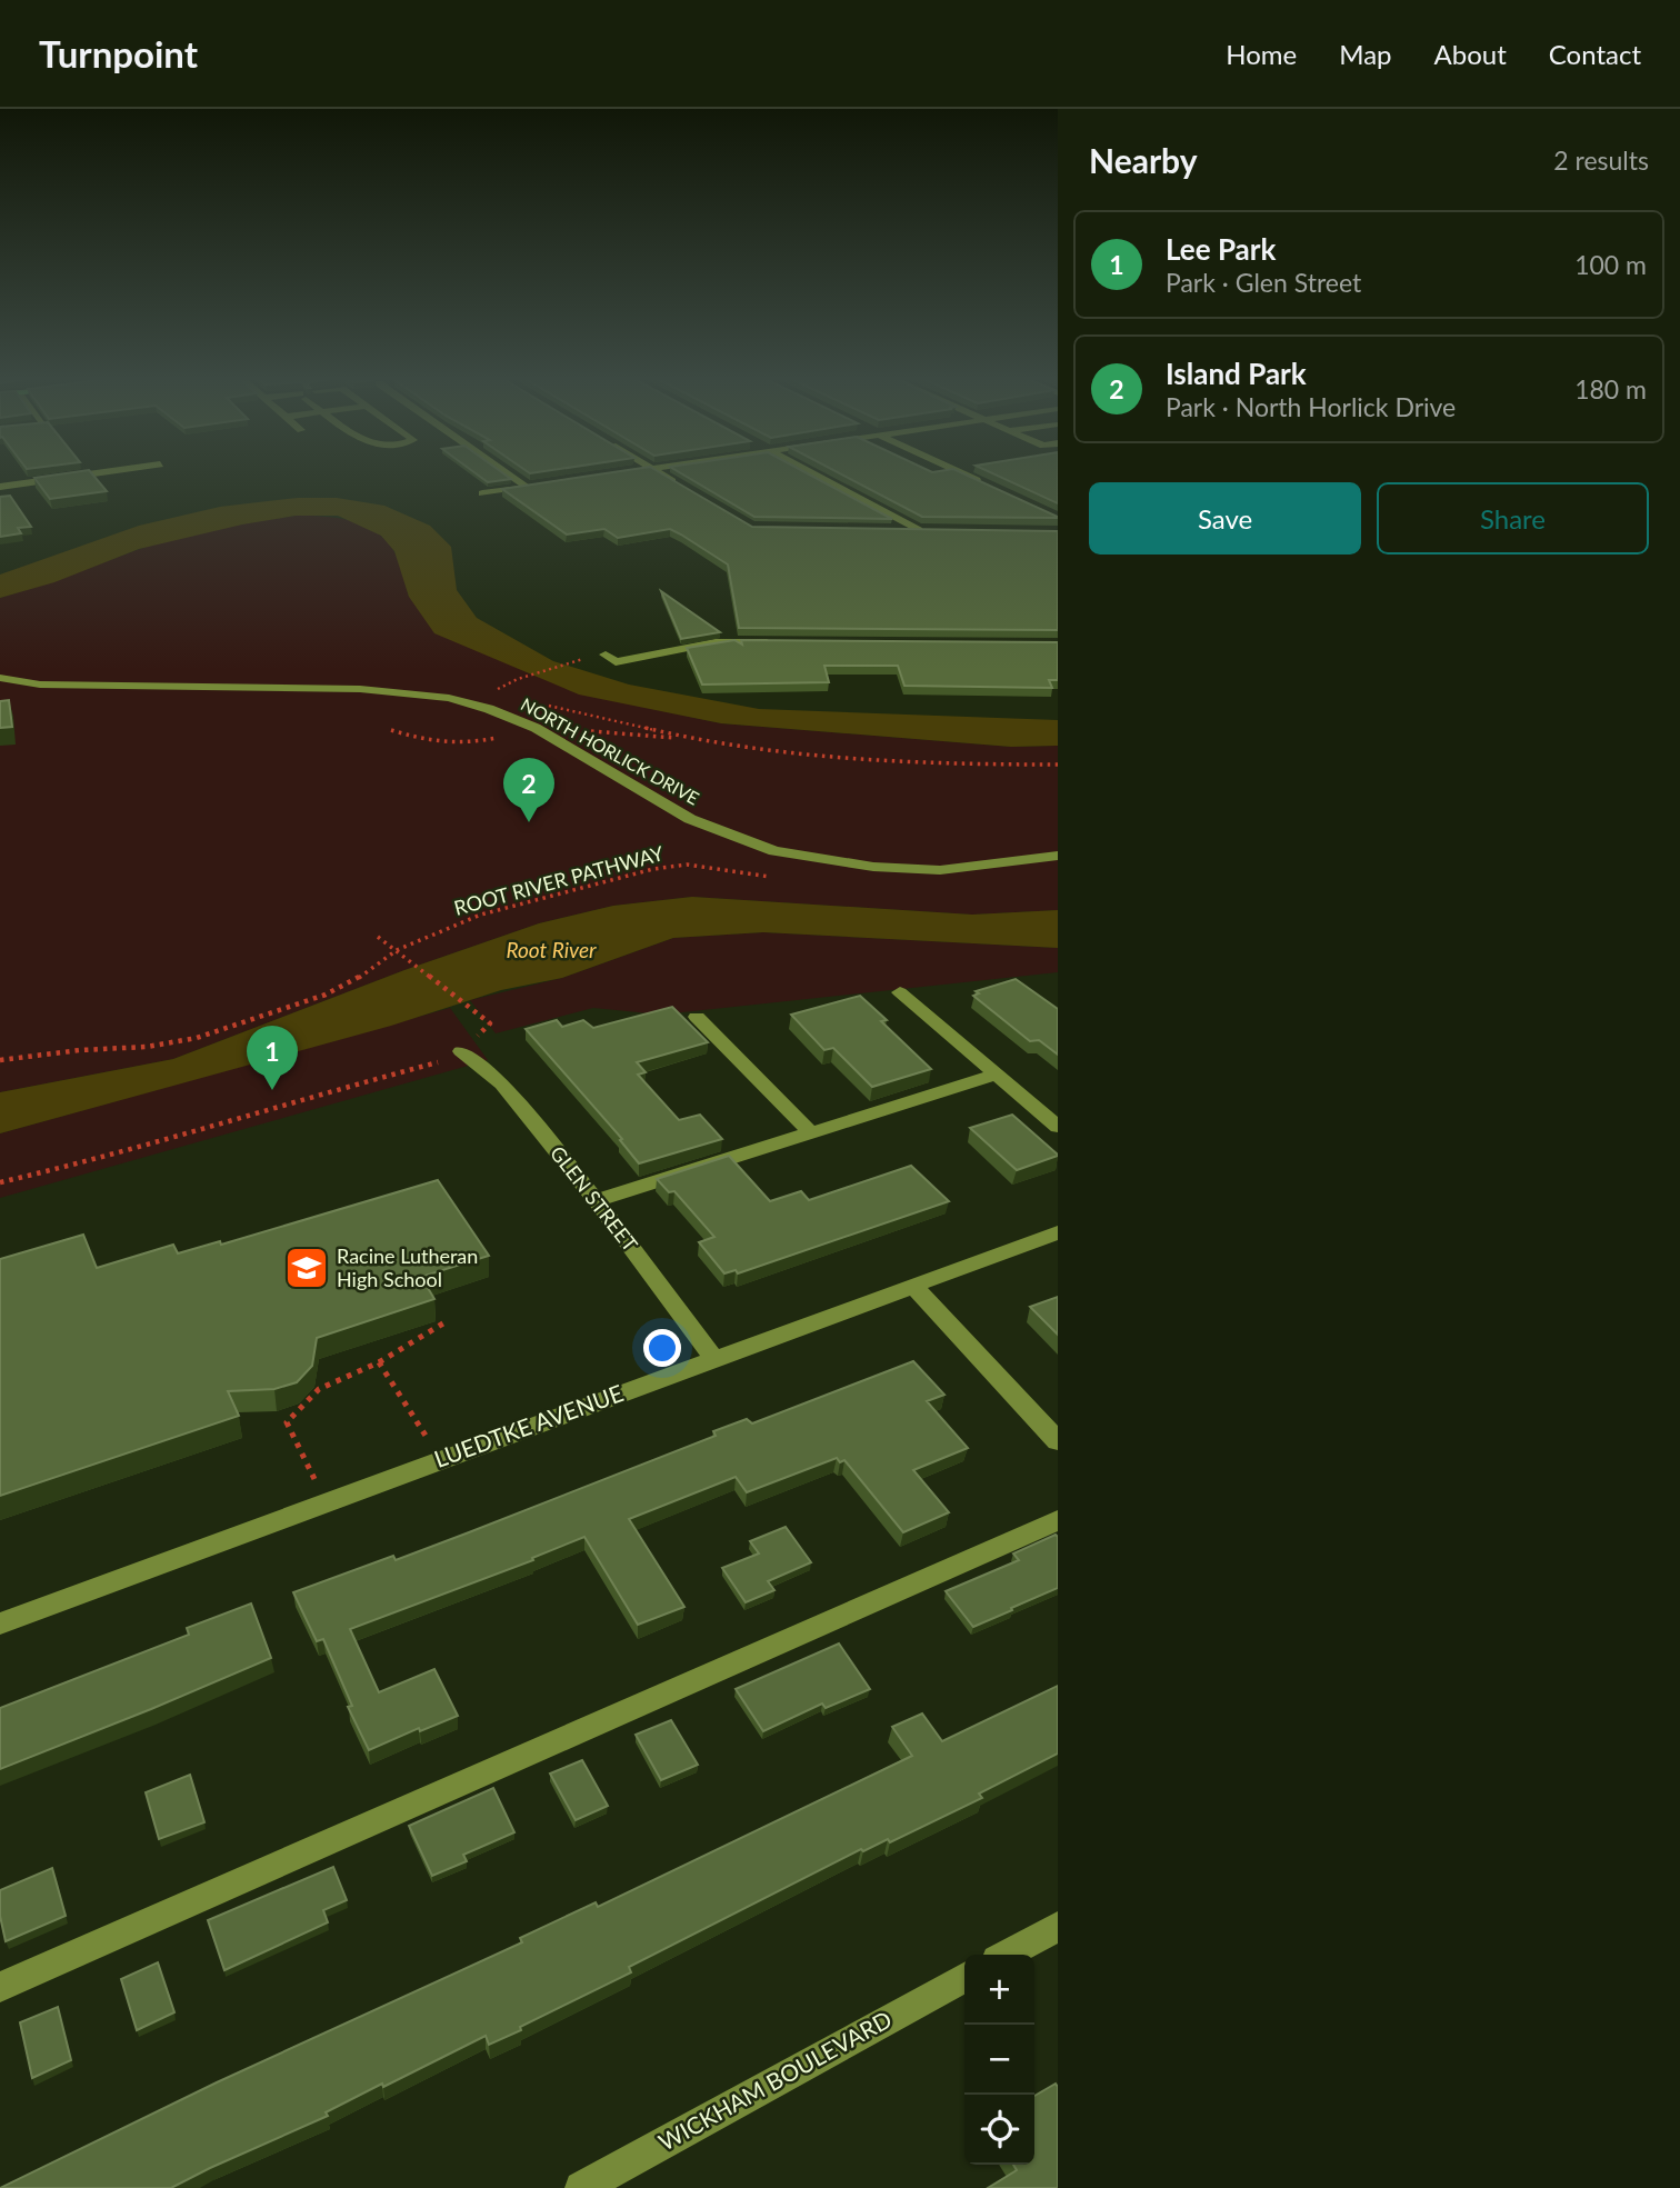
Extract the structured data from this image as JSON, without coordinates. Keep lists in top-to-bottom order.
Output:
{
  "streets": {
    "street": [
      "NORTH HORLICK DRIVE",
      "GLEN STREET",
      "LUEDTKE AVENUE",
      "WICKHAM BOULEVARD"
    ],
    "path": ["ROOT RIVER PATHWAY"]
  },
  "crossings": [
    ["GLEN STREET", "LUEDTKE AVENUE"]
  ],
  "water": ["Root River"],
  "places": {
    "school or university": ["Racine Lutheran High School"]
  },
  "page": {
    "header": "Turnpoint",
    "nav": [
      "Home",
      "Map",
      "About",
      "Contact"
    ],
    "heading": ["Nearby", "2 results"],
    "list": [
      {
        "mark": "1",
        "name": "Lee Park",
        "note": "Park · Glen Street",
        "value": "100 m"
      },
      {
        "mark": "2",
        "name": "Island Park",
        "note": "Park · North Horlick Drive",
        "value": "180 m"
      }
    ],
    "buttons": ["Save", "Share"],
    "pins": ["2", "1"],
    "map_buttons": ["+", "−"]
  }
}
